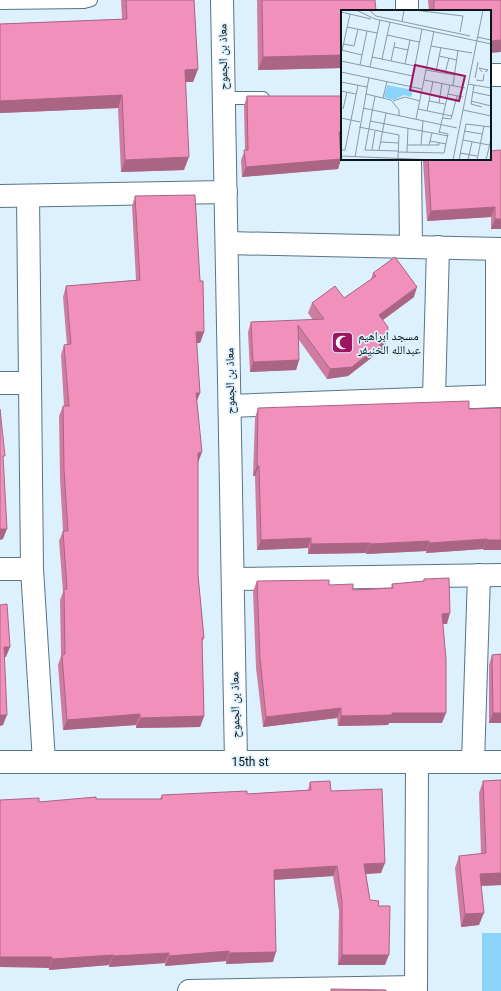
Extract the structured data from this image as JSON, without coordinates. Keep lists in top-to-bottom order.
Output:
{
  "streets": {
    "street": ["معاذ بن الجموح", "15th st"]
  },
  "crossings": [
    ["معاذ بن الجموح", "15th st"]
  ],
  "places": {
    "mosque": ["مسجد ابراهيم عبدالله الخنيفر"]
  }
}
